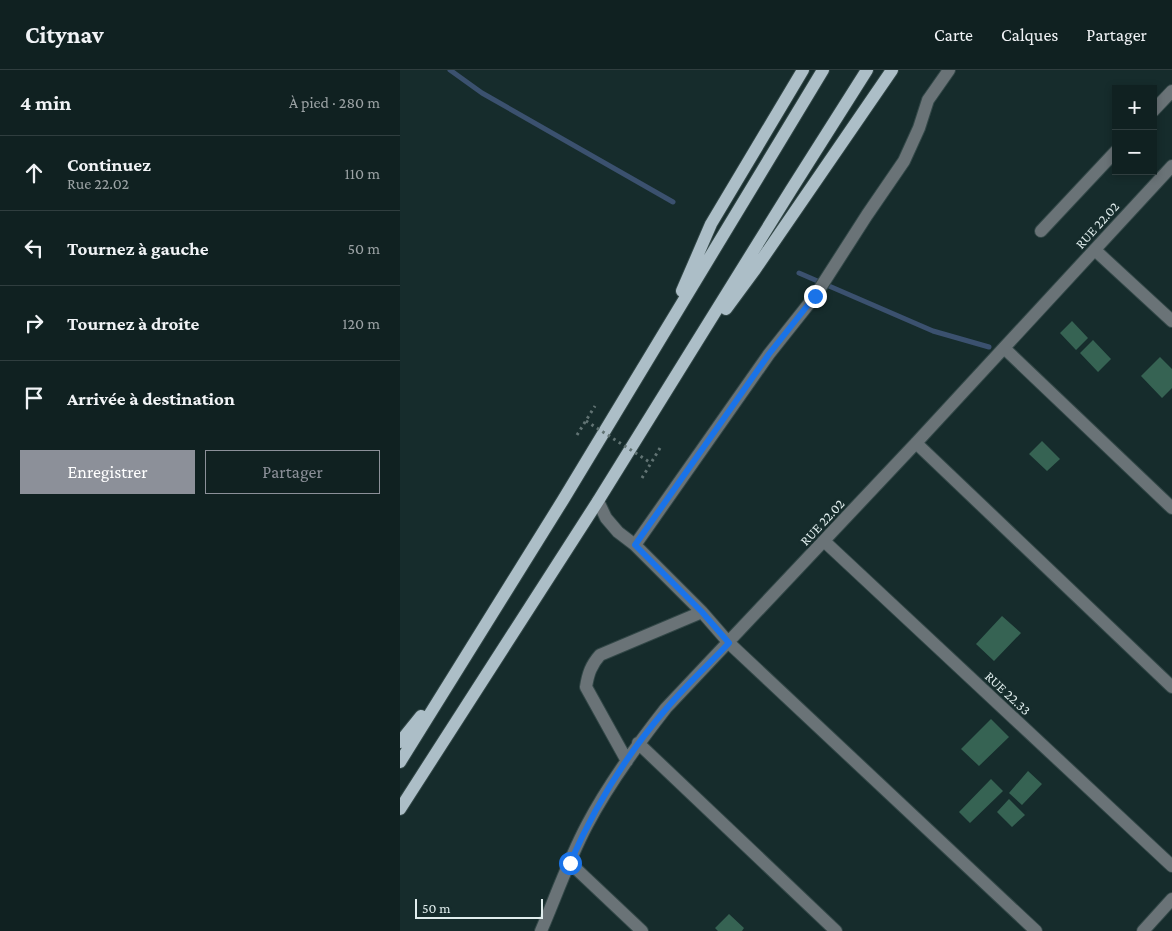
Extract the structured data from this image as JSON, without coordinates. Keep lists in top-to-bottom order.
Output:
{
  "streets": {
    "street": ["RUE 22.02", "RUE 22.33"]
  },
  "crossings": [
    ["RUE 22.02", "RUE 22.33"]
  ],
  "scale_bar": "50 m",
  "page": {
    "header": "Citynav",
    "nav": ["Carte", "Calques", "Partager"],
    "heading": ["4 min", "À pied · 280 m"],
    "map_buttons": ["+", "−"],
    "list": [
      ["Continuez", "Rue 22.02", "110 m"],
      ["Tournez à gauche", "50 m"],
      ["Tournez à droite", "120 m"],
      "Arrivée à destination"
    ],
    "buttons": ["Enregistrer", "Partager"],
    "scale": "50 m"
  }
}
